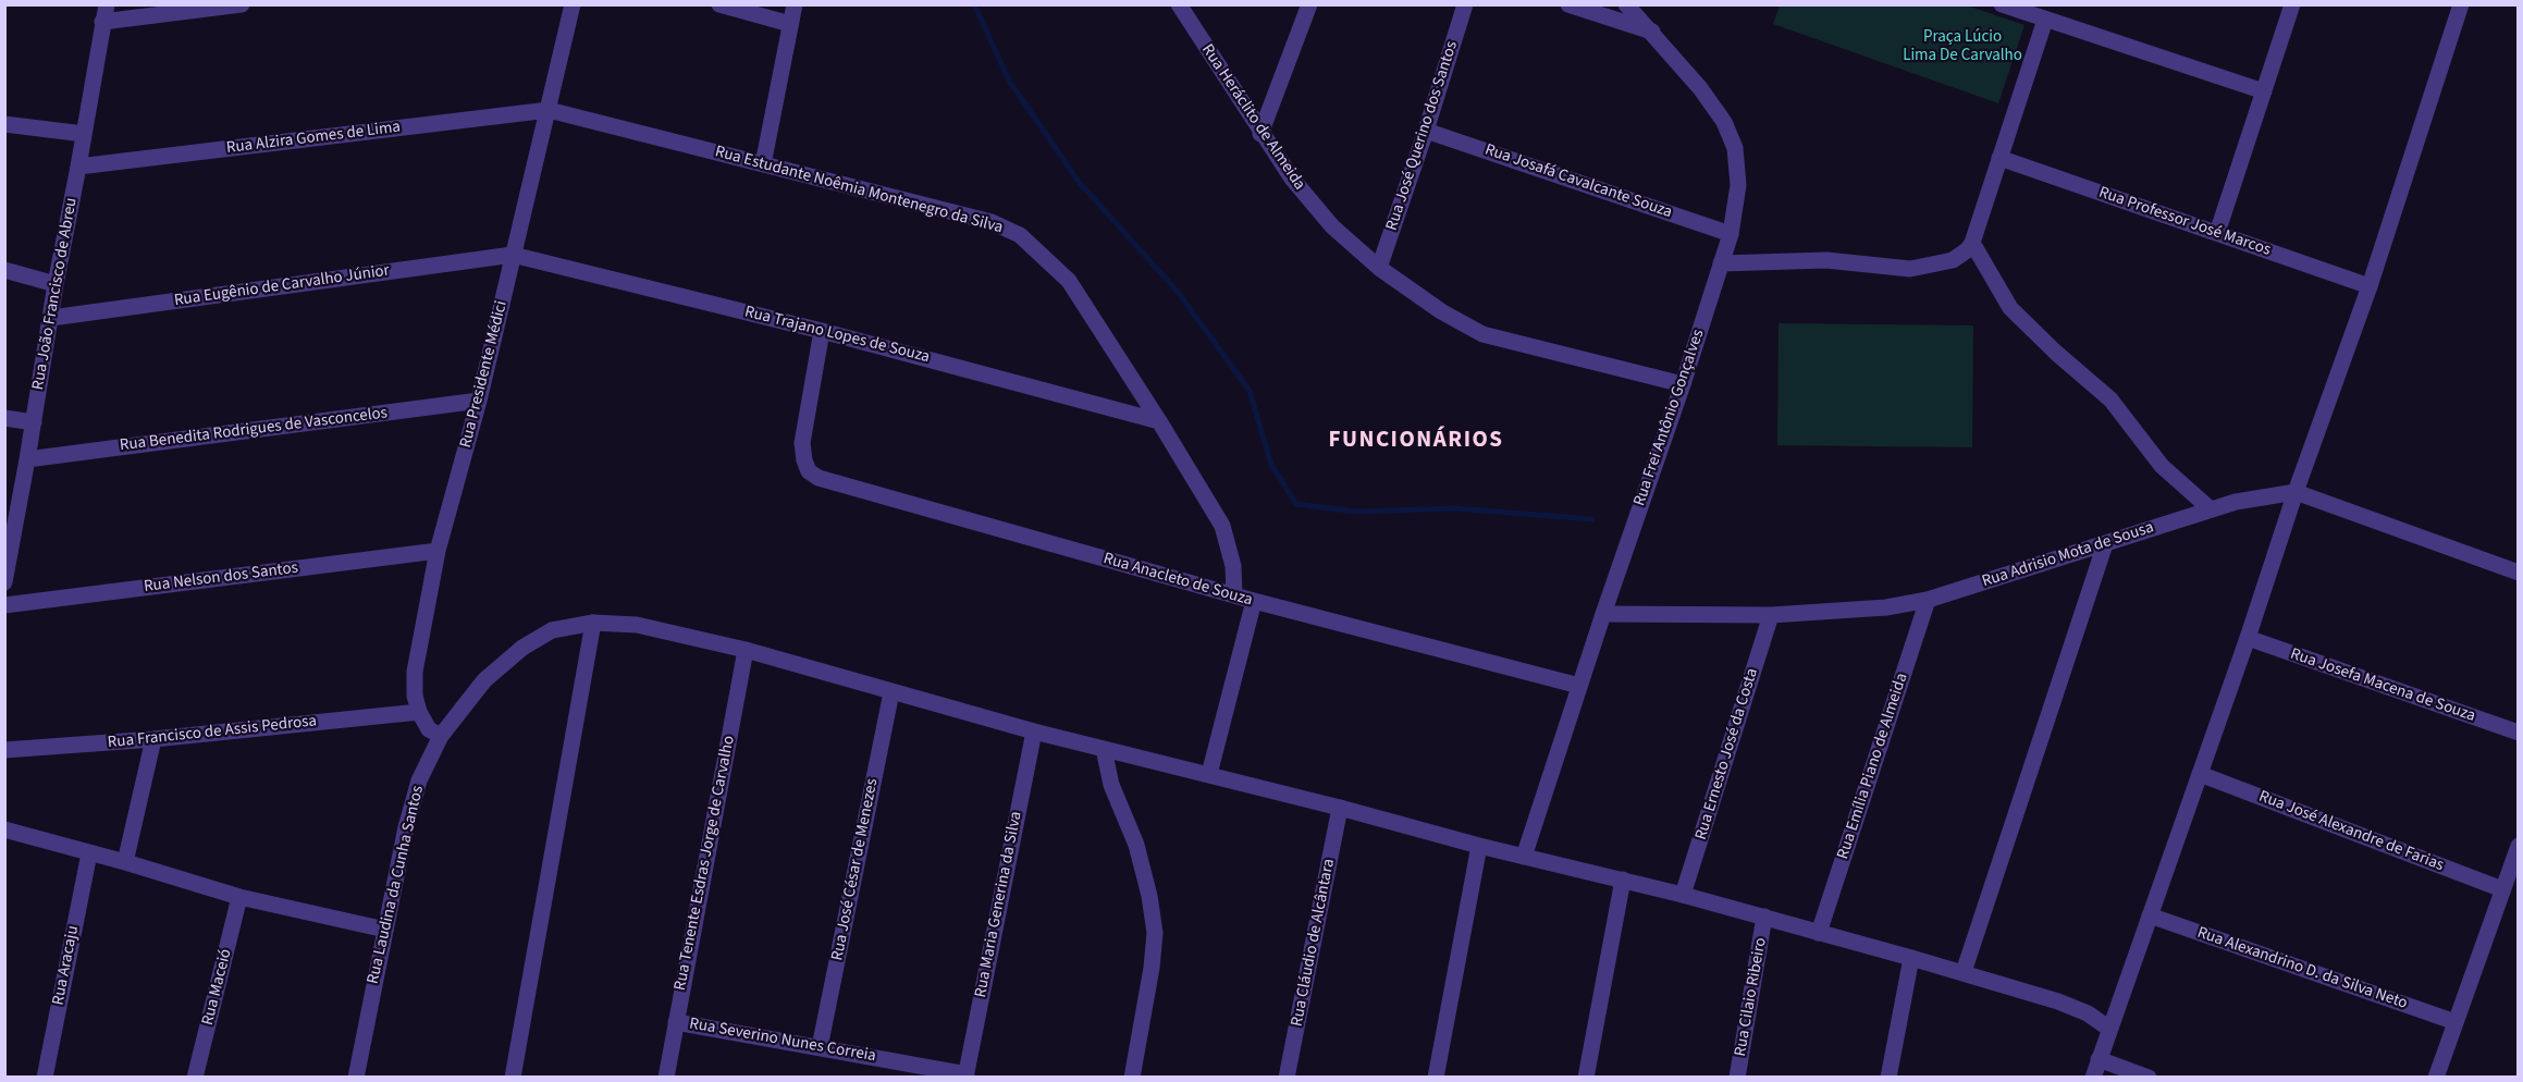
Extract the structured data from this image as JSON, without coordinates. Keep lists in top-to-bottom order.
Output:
{
  "streets": {
    "street": [
      "Rua Heráclito de Almeida",
      "Rua José Querino dos Santos",
      "Rua Alzira Gomes de Lima",
      "Rua Josafá Cavalcante Souza",
      "Rua Estudante Noêmia Montenegro da Silva",
      "Rua Professor José Marcos",
      "Rua Eugênio de Carvalho Júnior",
      "Rua João Francisco de Abreu",
      "Rua Trajano Lopes de Souza",
      "Rua Presidente Médici",
      "Rua Frei Antônio Gonçalves",
      "Rua Benedita Rodrigues de Vasconcelos",
      "Rua Adrisio Mota de Sousa",
      "Rua Nelson dos Santos",
      "Rua Anacleto de Souza",
      "Rua Josefa Macena de Souza",
      "Rua Francisco de Assis Pedrosa",
      "Rua Ernesto José da Costa",
      "Rua Emília Piano de Almeida",
      "Rua José Alexandre de Farias",
      "Rua Tenente Esdras Jorge de Carvalho",
      "Rua José César de Menezes",
      "Rua Laudina da Cunha Santos",
      "Rua Maria Generina da Silva",
      "Rua Cláudio de Alcântara",
      "Rua Aracaju",
      "Rua Alexandrino D. da Silva Neto",
      "Rua Maceió",
      "Rua Cilaio Ribeiro",
      "Rua Severino Nunes Correia"
    ]
  },
  "crossings": [
    ["Rua Heráclito de Almeida", "Rua José Querino dos Santos"],
    ["Rua Heráclito de Almeida", "Rua Frei Antônio Gonçalves"],
    ["Rua José Querino dos Santos", "Rua Josafá Cavalcante Souza"],
    ["Rua Alzira Gomes de Lima", "Rua Estudante Noêmia Montenegro da Silva"],
    ["Rua Alzira Gomes de Lima", "Rua João Francisco de Abreu"],
    ["Rua Alzira Gomes de Lima", "Rua Presidente Médici"],
    ["Rua Josafá Cavalcante Souza", "Rua Frei Antônio Gonçalves"],
    ["Rua Estudante Noêmia Montenegro da Silva", "Rua Trajano Lopes de Souza"],
    ["Rua Estudante Noêmia Montenegro da Silva", "Rua Presidente Médici"],
    ["Rua Estudante Noêmia Montenegro da Silva", "Rua Anacleto de Souza"],
    ["Rua Eugênio de Carvalho Júnior", "Rua João Francisco de Abreu"],
    ["Rua Eugênio de Carvalho Júnior", "Rua Trajano Lopes de Souza"],
    ["Rua Eugênio de Carvalho Júnior", "Rua Presidente Médici"],
    ["Rua João Francisco de Abreu", "Rua Benedita Rodrigues de Vasconcelos"],
    ["Rua Trajano Lopes de Souza", "Rua Presidente Médici"],
    ["Rua Trajano Lopes de Souza", "Rua Anacleto de Souza"],
    ["Rua Presidente Médici", "Rua Benedita Rodrigues de Vasconcelos"],
    ["Rua Presidente Médici", "Rua Nelson dos Santos"],
    ["Rua Presidente Médici", "Rua Francisco de Assis Pedrosa"],
    ["Rua Frei Antônio Gonçalves", "Rua Adrisio Mota de Sousa"],
    ["Rua Frei Antônio Gonçalves", "Rua Anacleto de Souza"],
    ["Rua Frei Antônio Gonçalves", "Rua Laudina da Cunha Santos"],
    ["Rua Adrisio Mota de Sousa", "Rua Ernesto José da Costa"],
    ["Rua Adrisio Mota de Sousa", "Rua Emília Piano de Almeida"],
    ["Rua Ernesto José da Costa", "Rua Laudina da Cunha Santos"],
    ["Rua Emília Piano de Almeida", "Rua Laudina da Cunha Santos"],
    ["Rua Tenente Esdras Jorge de Carvalho", "Rua Laudina da Cunha Santos"],
    ["Rua Tenente Esdras Jorge de Carvalho", "Rua Severino Nunes Correia"],
    ["Rua José César de Menezes", "Rua Laudina da Cunha Santos"],
    ["Rua José César de Menezes", "Rua Severino Nunes Correia"],
    ["Rua Laudina da Cunha Santos", "Rua Maria Generina da Silva"],
    ["Rua Laudina da Cunha Santos", "Rua Cláudio de Alcântara"],
    ["Rua Laudina da Cunha Santos", "Rua Cilaio Ribeiro"],
    ["Rua Maria Generina da Silva", "Rua Severino Nunes Correia"]
  ],
  "districts": ["FUNCIONÁRIOS"],
  "parks": ["Praça Lúcio Lima De Carvalho"]
}
